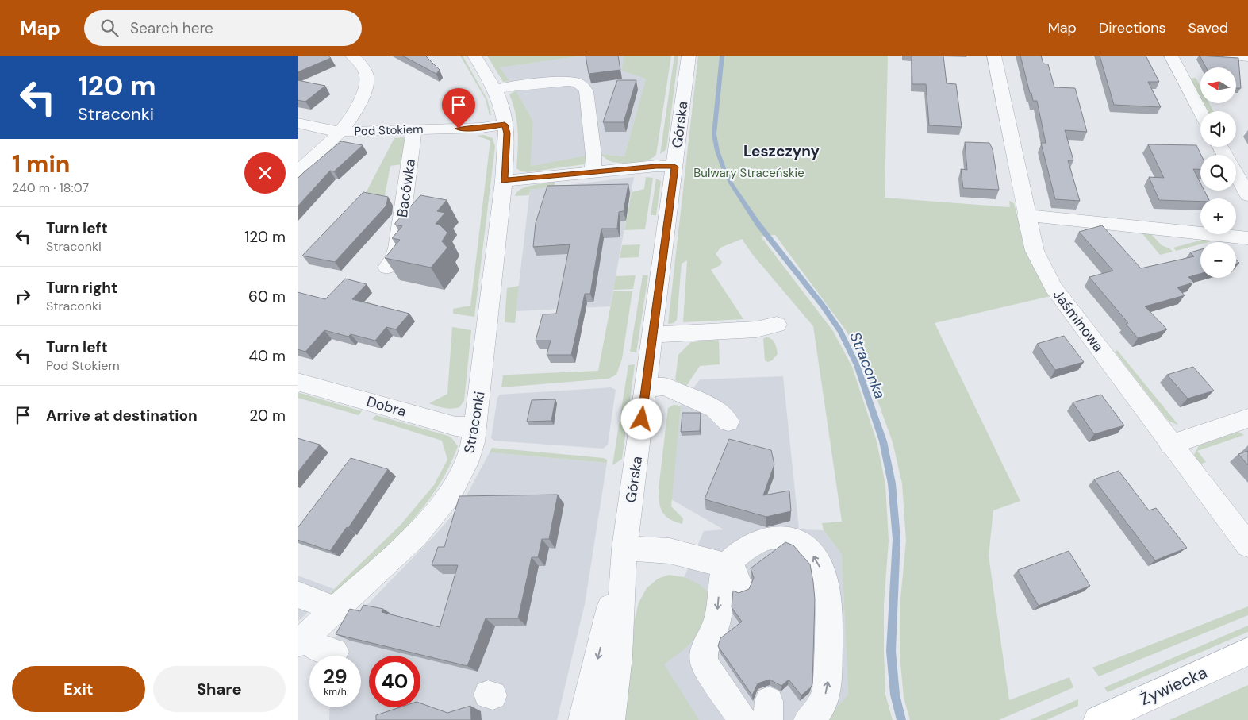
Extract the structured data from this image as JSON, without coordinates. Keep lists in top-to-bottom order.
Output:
{
  "streets": {
    "main road": ["Żywiecka"],
    "street": [
      "Górska",
      "Pod Stokiem",
      "Bacówka",
      "Jaśminowa",
      "Dobra",
      "Straconki"
    ]
  },
  "crossings": [
    ["Pod Stokiem", "Bacówka"],
    ["Pod Stokiem", "Straconki"],
    ["Dobra", "Straconki"]
  ],
  "districts": ["Leszczyny"],
  "water": ["Straconka"],
  "parks": ["Bulwary Straceńskie"],
  "north": "left",
  "page": {
    "header": "Map",
    "search": "Search here",
    "nav": ["Map", "Directions", "Saved"],
    "turn": ["120 m", "Straconki"],
    "map_buttons": ["+", "−"],
    "heading": ["1 min", "240 m · 18:07"],
    "list": [
      {
        "name": "Turn left",
        "note": "Straconki",
        "value": "120 m"
      },
      {
        "name": "Turn right",
        "note": "Straconki",
        "value": "60 m"
      },
      {
        "name": "Turn left",
        "note": "Pod Stokiem",
        "value": "40 m"
      },
      {
        "name": "Arrive at destination",
        "value": "20 m"
      }
    ],
    "speed": "29 km/h",
    "limit": "40",
    "buttons": ["Exit", "Share"]
  }
}
